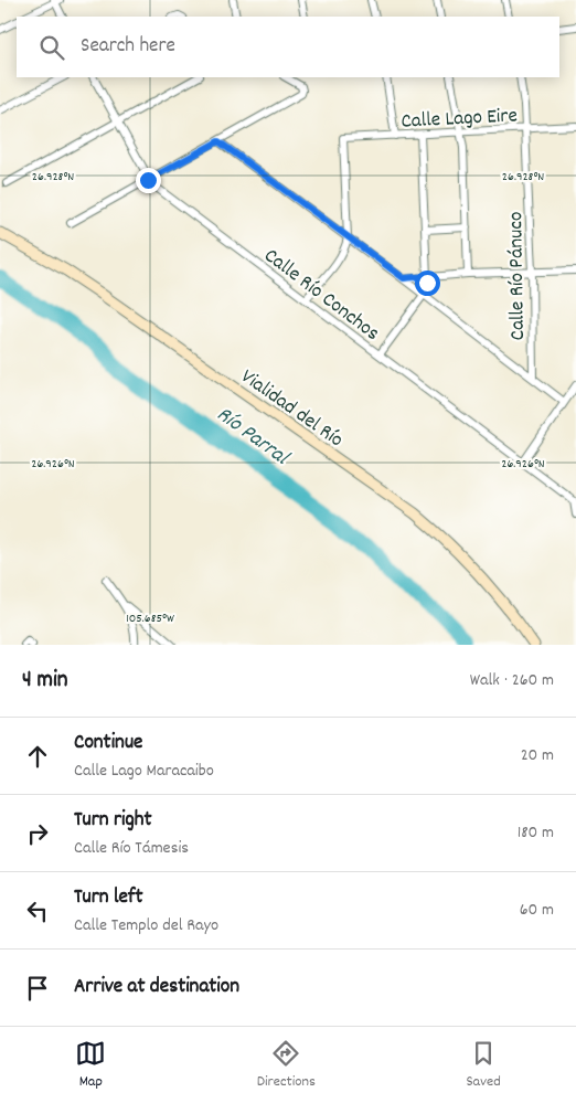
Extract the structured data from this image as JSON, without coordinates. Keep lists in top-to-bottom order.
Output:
{
  "streets": {
    "main road": ["Vialidad del Río"],
    "street": ["Calle Lago Eire", "Calle Río Pánuco", "Calle Río Conchos"]
  },
  "crossings": [
    ["Calle Lago Eire", "Calle Río Pánuco"]
  ],
  "water": ["Río Parral"],
  "page": {
    "search": "Search here",
    "heading": ["4 min", "Walk · 260 m"],
    "list": [
      ["Continue", "Calle Lago Maracaibo", "20 m"],
      ["Turn right", "Calle Río Támesis", "180 m"],
      ["Turn left", "Calle Templo del Rayo", "60 m"],
      "Arrive at destination"
    ],
    "nav": ["Map", "Directions", "Saved"]
  },
  "coordinates": ["26.928°N", "26.926°N", "105.685°W"]
}
